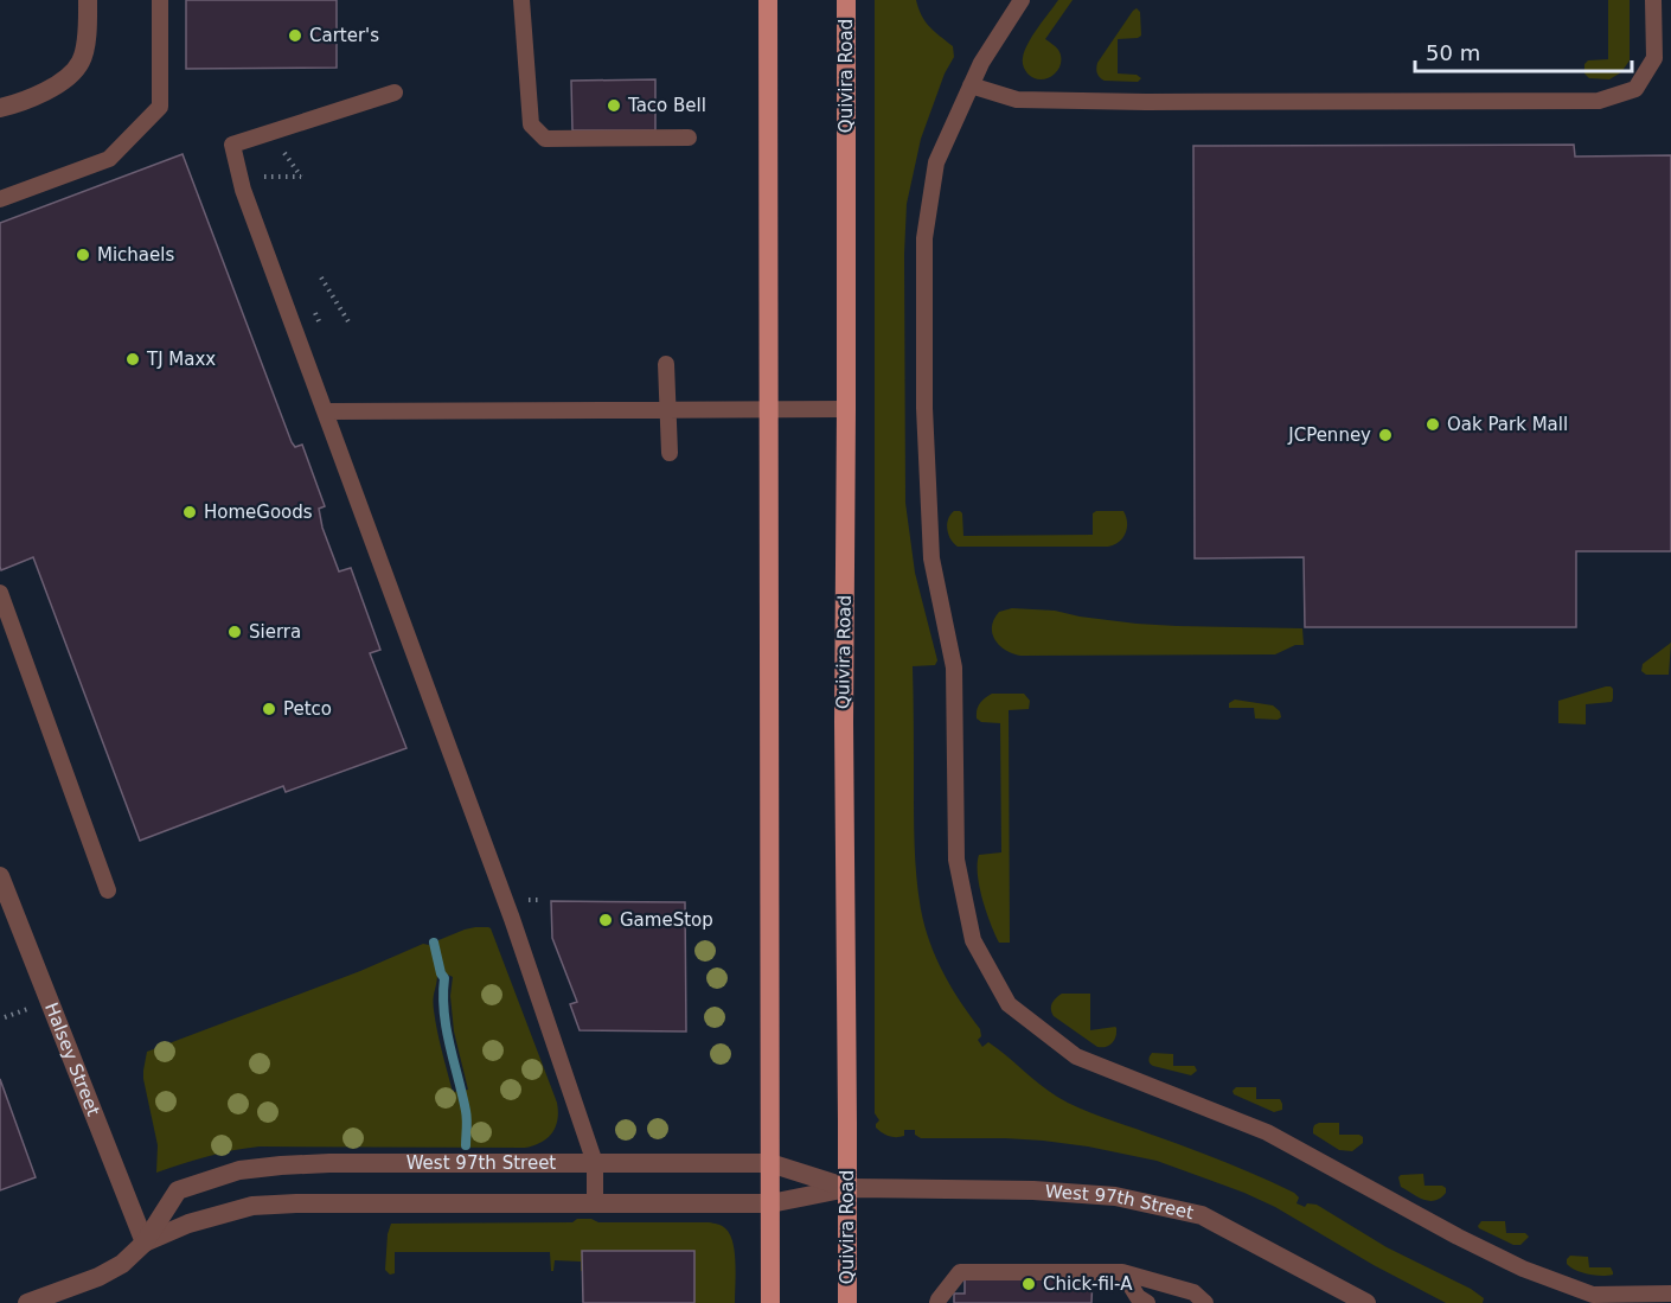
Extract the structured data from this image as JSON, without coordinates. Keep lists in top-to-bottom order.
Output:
{
  "streets": {
    "main road": ["Quivira Road"],
    "street": ["Halsey Street", "West 97th Street"]
  },
  "crossings": [
    ["Quivira Road", "West 97th Street"],
    ["Halsey Street", "West 97th Street"]
  ],
  "places": [
    "Carter's",
    "Taco Bell",
    "Michaels",
    "TJ Maxx",
    "Oak Park Mall",
    "JCPenney",
    "HomeGoods",
    "Sierra",
    "Petco",
    "GameStop",
    "Chick-fil-A"
  ],
  "scale_bar": "50 m"
}
